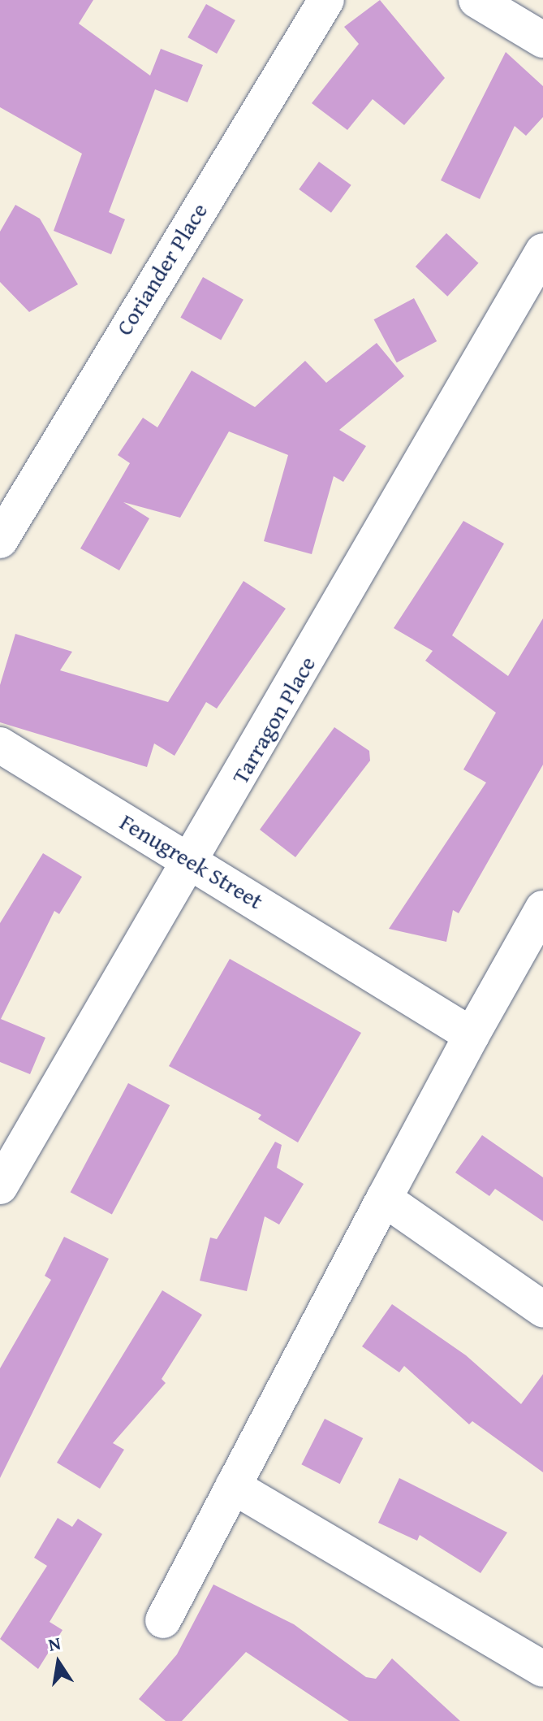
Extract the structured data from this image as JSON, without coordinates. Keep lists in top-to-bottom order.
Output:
{
  "streets": {
    "street": ["Coriander Place", "Tarragon Place", "Fenugreek Street"]
  },
  "crossings": [
    ["Tarragon Place", "Fenugreek Street"]
  ],
  "north": "top"
}
